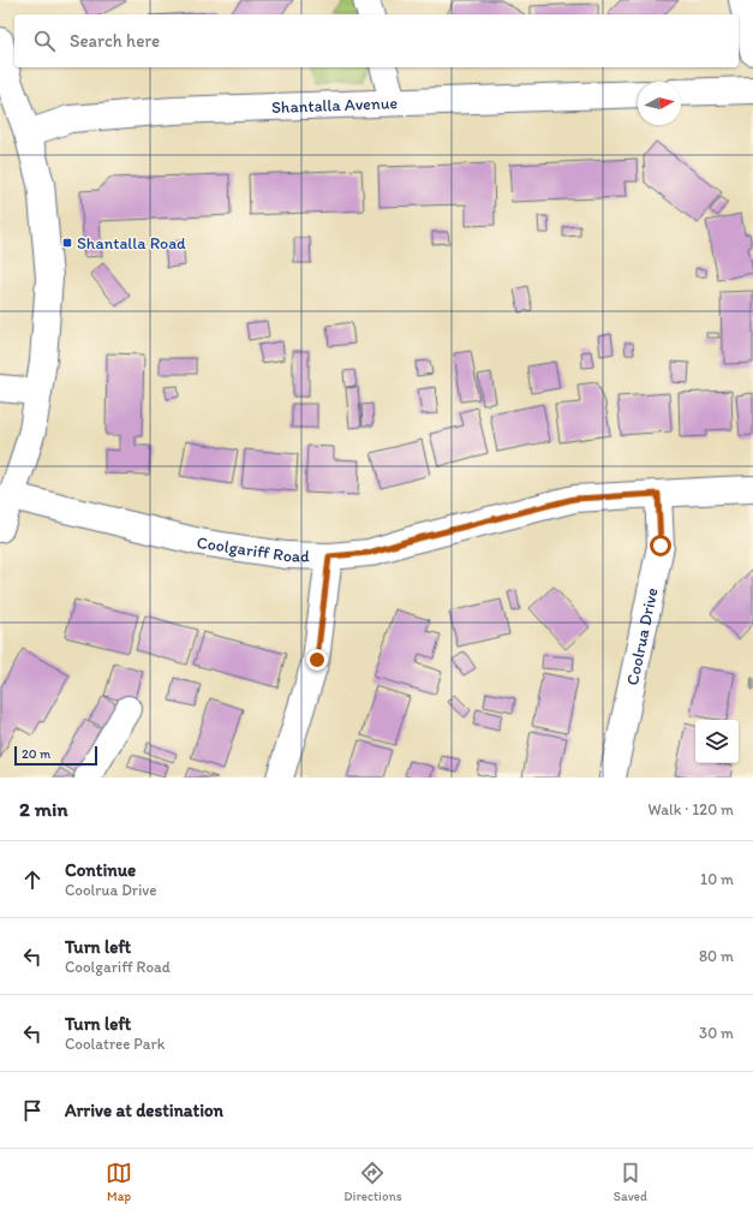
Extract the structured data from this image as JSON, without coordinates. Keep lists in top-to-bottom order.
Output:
{
  "streets": {
    "street": ["Shantalla Avenue", "Coolgariff Road", "Coolrua Drive"]
  },
  "crossings": [
    ["Coolgariff Road", "Coolrua Drive"]
  ],
  "places": {
    "transit": ["Shantalla Road"]
  },
  "scale_bar": "20 m",
  "north": "right",
  "page": {
    "search": "Search here",
    "scale": "20 m",
    "heading": ["2 min", "Walk · 120 m"],
    "list": [
      ["Continue", "Coolrua Drive", "10 m"],
      ["Turn left", "Coolgariff Road", "80 m"],
      ["Turn left", "Coolatree Park", "30 m"],
      "Arrive at destination"
    ],
    "nav": ["Map", "Directions", "Saved"]
  }
}
